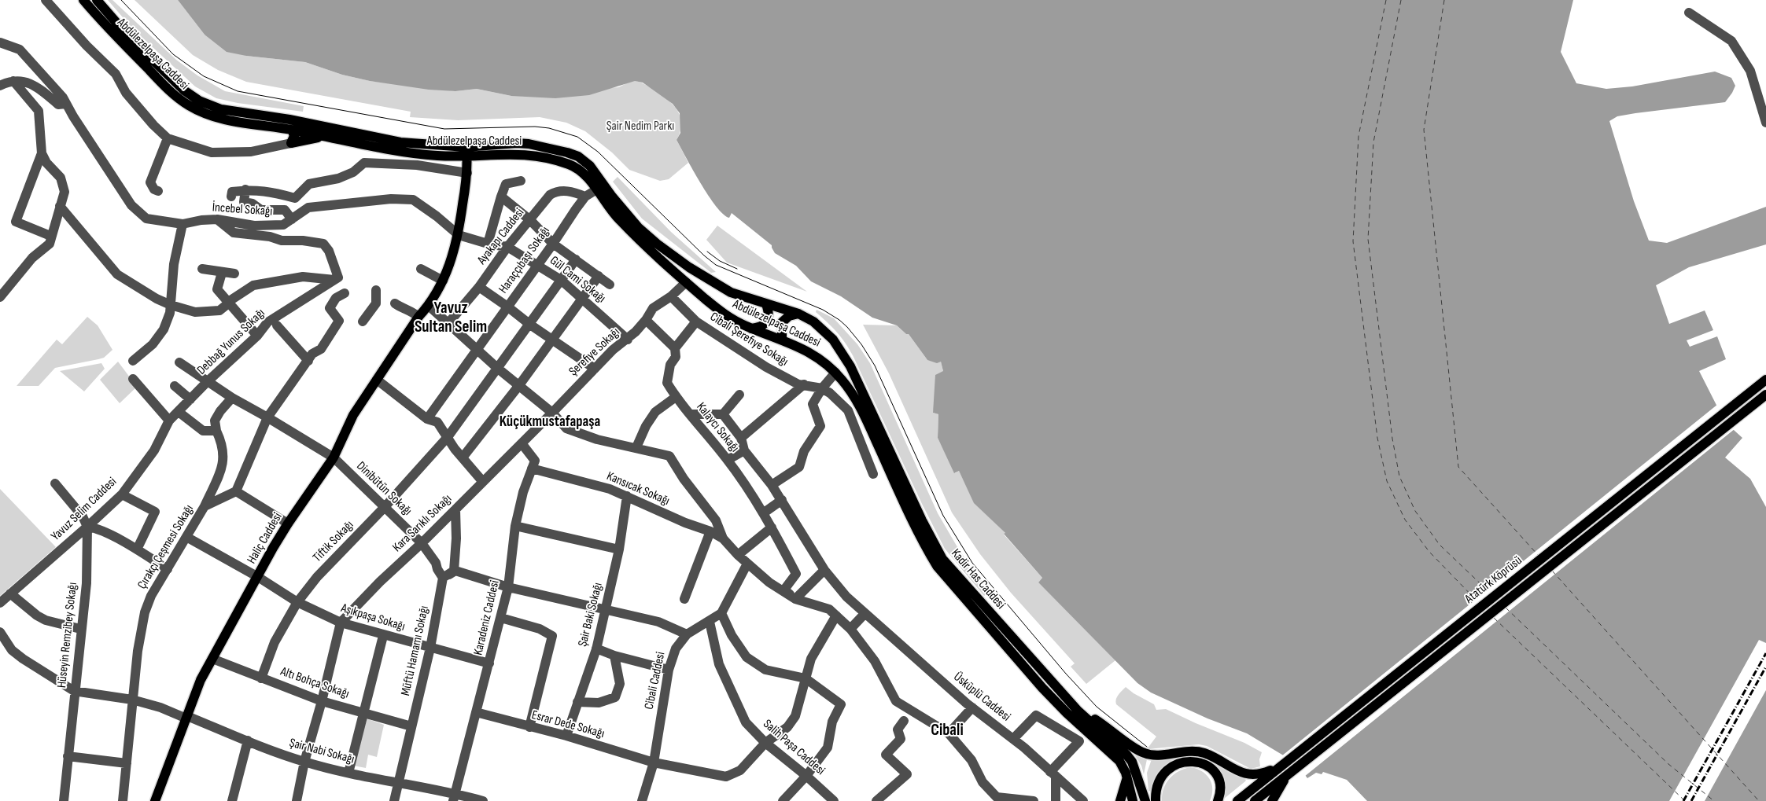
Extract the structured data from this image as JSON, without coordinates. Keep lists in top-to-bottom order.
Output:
{
  "streets": {
    "main road": [
      "Abdülezelpaşa Caddesi",
      "Haliç Caddesi",
      "Kadir Has Caddesi",
      "Atatürk Köprüsü"
    ],
    "street": [
      "İncebel Sokağı",
      "Ayakapı Caddesi",
      "Haraççıbaşı Sokağı",
      "Gül Cami Sokağı",
      "Cibali Şerefiye Sokağı",
      "Debbağ Yunus Sokağı",
      "Şerefiye Sokağı",
      "Kalaycı Sokağı",
      "Dinibütün Sokağı",
      "Kansıcak Sokağı",
      "Yavuz Selim Caddesi",
      "Kara Sarıklı Sokağı",
      "Tiftik Sokağı",
      "Çırakçı Çeşmesi Sokağı",
      "Şair Baki Sokağı",
      "Aşıkpaşa Sokağı",
      "Karadeniz Caddesi",
      "Hüseyin Remzibey Sokağı",
      "Müftü Hamamı Sokağı",
      "Cibali Caddesi",
      "Altı Bohça Sokağı",
      "Üsküplü Caddesi",
      "Esrar Dede Sokağı",
      "Salih Paşa Caddesi",
      "Şair Nabi Sokağı"
    ]
  },
  "crossings": [
    ["Abdülezelpaşa Caddesi", "Haraççıbaşı Sokağı"],
    ["Abdülezelpaşa Caddesi", "Şerefiye Sokağı"],
    ["Abdülezelpaşa Caddesi", "Haliç Caddesi"],
    ["Abdülezelpaşa Caddesi", "Kadir Has Caddesi"],
    ["İncebel Sokağı", "Haliç Caddesi"],
    ["Ayakapı Caddesi", "Haraççıbaşı Sokağı"],
    ["Ayakapı Caddesi", "Gül Cami Sokağı"],
    ["Haraççıbaşı Sokağı", "Gül Cami Sokağı"],
    ["Gül Cami Sokağı", "Şerefiye Sokağı"],
    ["Gül Cami Sokağı", "Tiftik Sokağı"],
    ["Cibali Şerefiye Sokağı", "Şerefiye Sokağı"],
    ["Cibali Şerefiye Sokağı", "Kalaycı Sokağı"],
    ["Debbağ Yunus Sokağı", "Dinibütün Sokağı"],
    ["Debbağ Yunus Sokağı", "Yavuz Selim Caddesi"],
    ["Şerefiye Sokağı", "Kara Sarıklı Sokağı"],
    ["Dinibütün Sokağı", "Kara Sarıklı Sokağı"],
    ["Dinibütün Sokağı", "Haliç Caddesi"],
    ["Dinibütün Sokağı", "Tiftik Sokağı"],
    ["Dinibütün Sokağı", "Müftü Hamamı Sokağı"],
    ["Kansıcak Sokağı", "Şair Baki Sokağı"],
    ["Kansıcak Sokağı", "Karadeniz Caddesi"],
    ["Yavuz Selim Caddesi", "Hüseyin Remzibey Sokağı"],
    ["Kara Sarıklı Sokağı", "Aşıkpaşa Sokağı"],
    ["Haliç Caddesi", "Aşıkpaşa Sokağı"],
    ["Haliç Caddesi", "Altı Bohça Sokağı"],
    ["Haliç Caddesi", "Şair Nabi Sokağı"],
    ["Tiftik Sokağı", "Aşıkpaşa Sokağı"],
    ["Tiftik Sokağı", "Altı Bohça Sokağı"],
    ["Çırakçı Çeşmesi Sokağı", "Aşıkpaşa Sokağı"],
    ["Çırakçı Çeşmesi Sokağı", "Şair Nabi Sokağı"],
    ["Şair Baki Sokağı", "Esrar Dede Sokağı"],
    ["Aşıkpaşa Sokağı", "Karadeniz Caddesi"],
    ["Aşıkpaşa Sokağı", "Müftü Hamamı Sokağı"],
    ["Karadeniz Caddesi", "Esrar Dede Sokağı"],
    ["Karadeniz Caddesi", "Şair Nabi Sokağı"],
    ["Hüseyin Remzibey Sokağı", "Şair Nabi Sokağı"],
    ["Müftü Hamamı Sokağı", "Altı Bohça Sokağı"],
    ["Müftü Hamamı Sokağı", "Şair Nabi Sokağı"],
    ["Cibali Caddesi", "Esrar Dede Sokağı"],
    ["Cibali Caddesi", "Salih Paşa Caddesi"],
    ["Esrar Dede Sokağı", "Salih Paşa Caddesi"]
  ],
  "districts": ["Yavuz Sultan Selim", "Küçükmustafapaşa", "Cibali"],
  "parks": ["Şair Nedim Parkı"]
}
